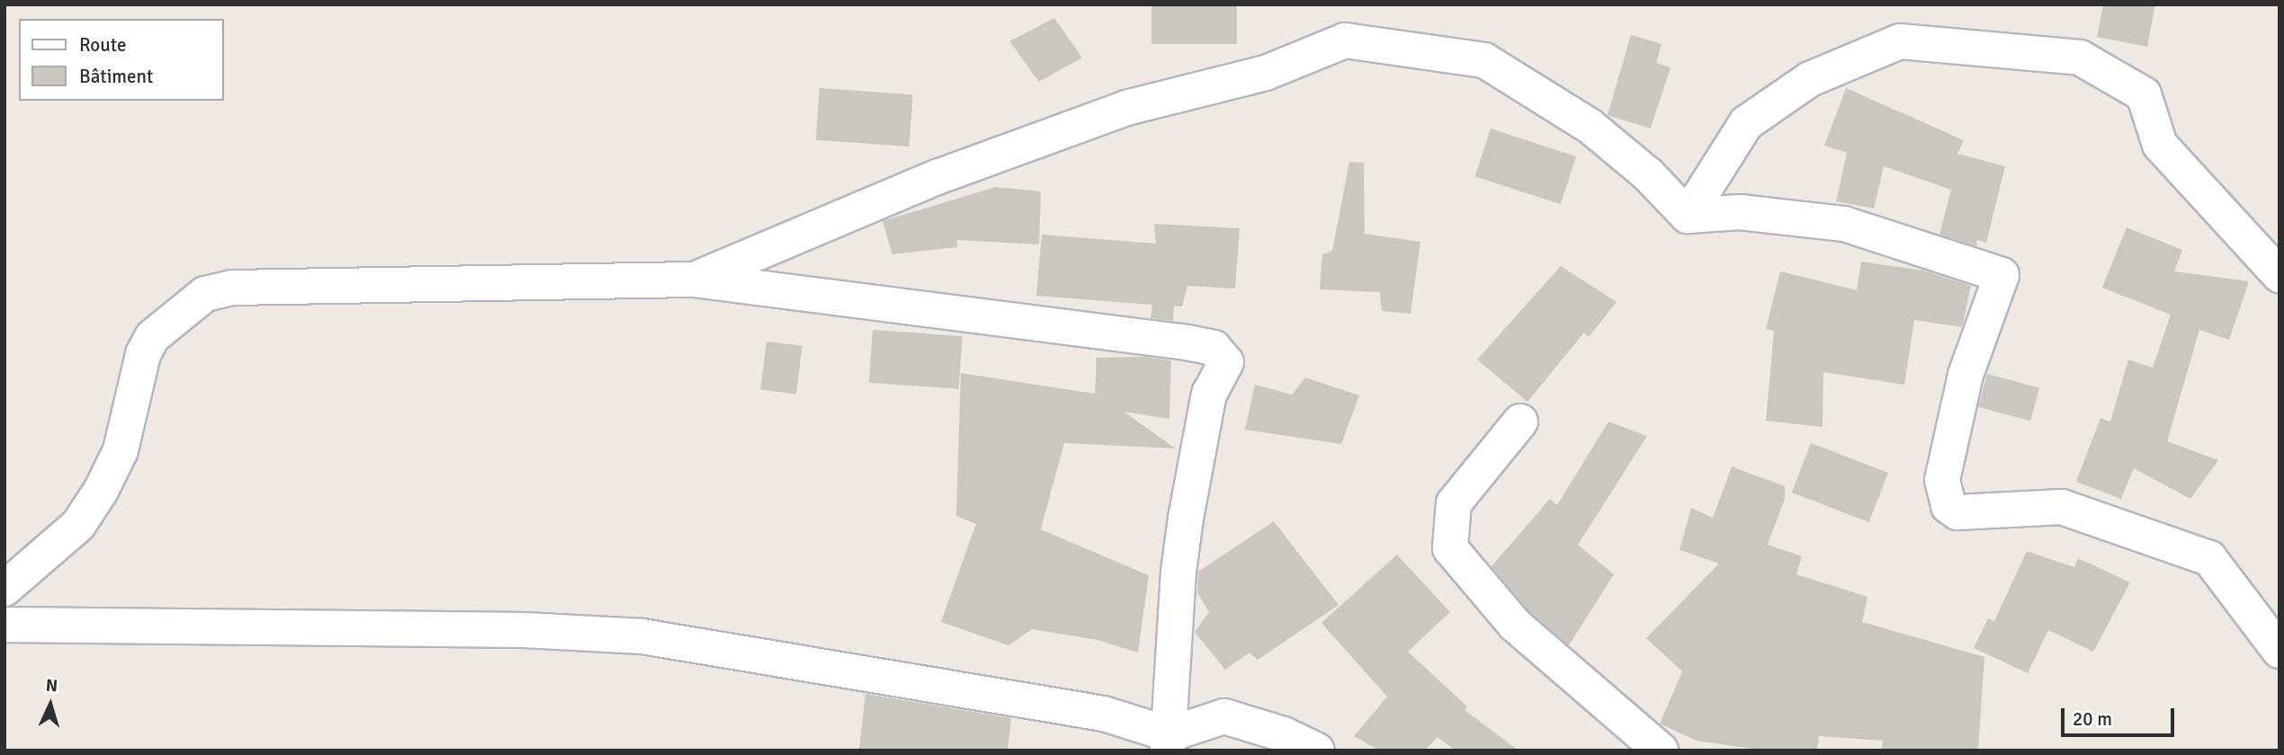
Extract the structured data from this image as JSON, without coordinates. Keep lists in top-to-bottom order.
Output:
{
  "legend": ["Route", "Bâtiment"],
  "scale_bar": "20 m",
  "north": "top"
}
